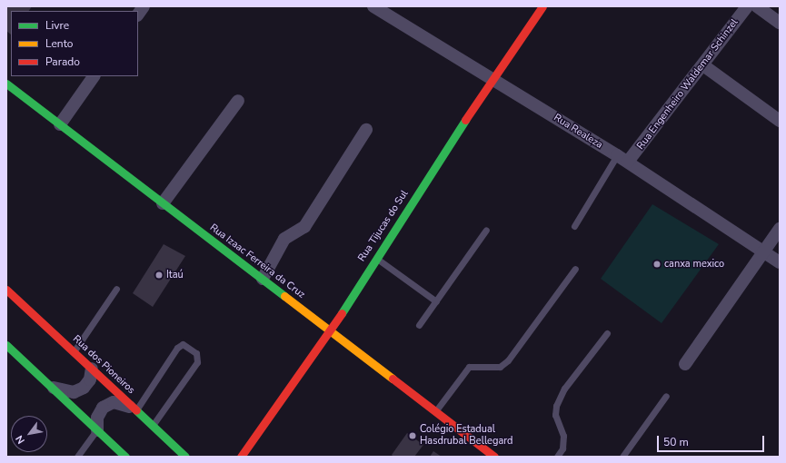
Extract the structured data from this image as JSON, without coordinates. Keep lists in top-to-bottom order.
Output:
{
  "streets": {
    "main road": ["Rua Tijucas do Sul", "Rua Izaac Ferreira da Cruz", "Rua dos Pioneiros"],
    "street": ["Rua Engenheiro Waldemar Schinzel", "Rua Realeza"]
  },
  "crossings": [
    ["Rua Engenheiro Waldemar Schinzel", "Rua Realeza"],
    ["Rua Realeza", "Rua Tijucas do Sul"],
    ["Rua Tijucas do Sul", "Rua Izaac Ferreira da Cruz"]
  ],
  "places": ["canxa mexico", "Itaú", "Colégio Estadual Hasdrubal Bellegard"],
  "legend": ["Livre", "Lento", "Parado"],
  "scale_bar": "50 m",
  "north": "bottom left"
}
